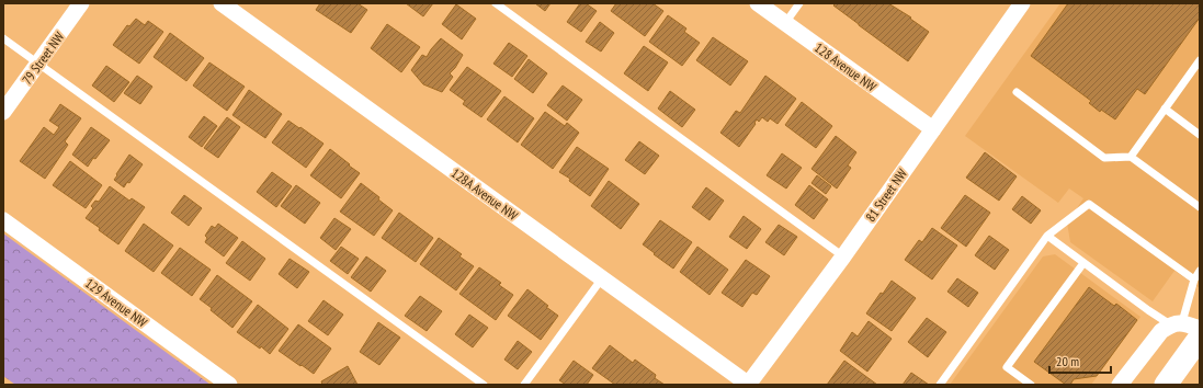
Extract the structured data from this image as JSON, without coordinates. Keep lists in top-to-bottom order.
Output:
{
  "streets": {
    "street": [
      "79 Street NW",
      "128 Avenue NW",
      "128A Avenue NW",
      "81 Street NW",
      "129 Avenue NW"
    ]
  },
  "crossings": [
    ["128 Avenue NW", "81 Street NW"],
    ["128A Avenue NW", "81 Street NW"]
  ],
  "scale_bar": "20 m"
}
